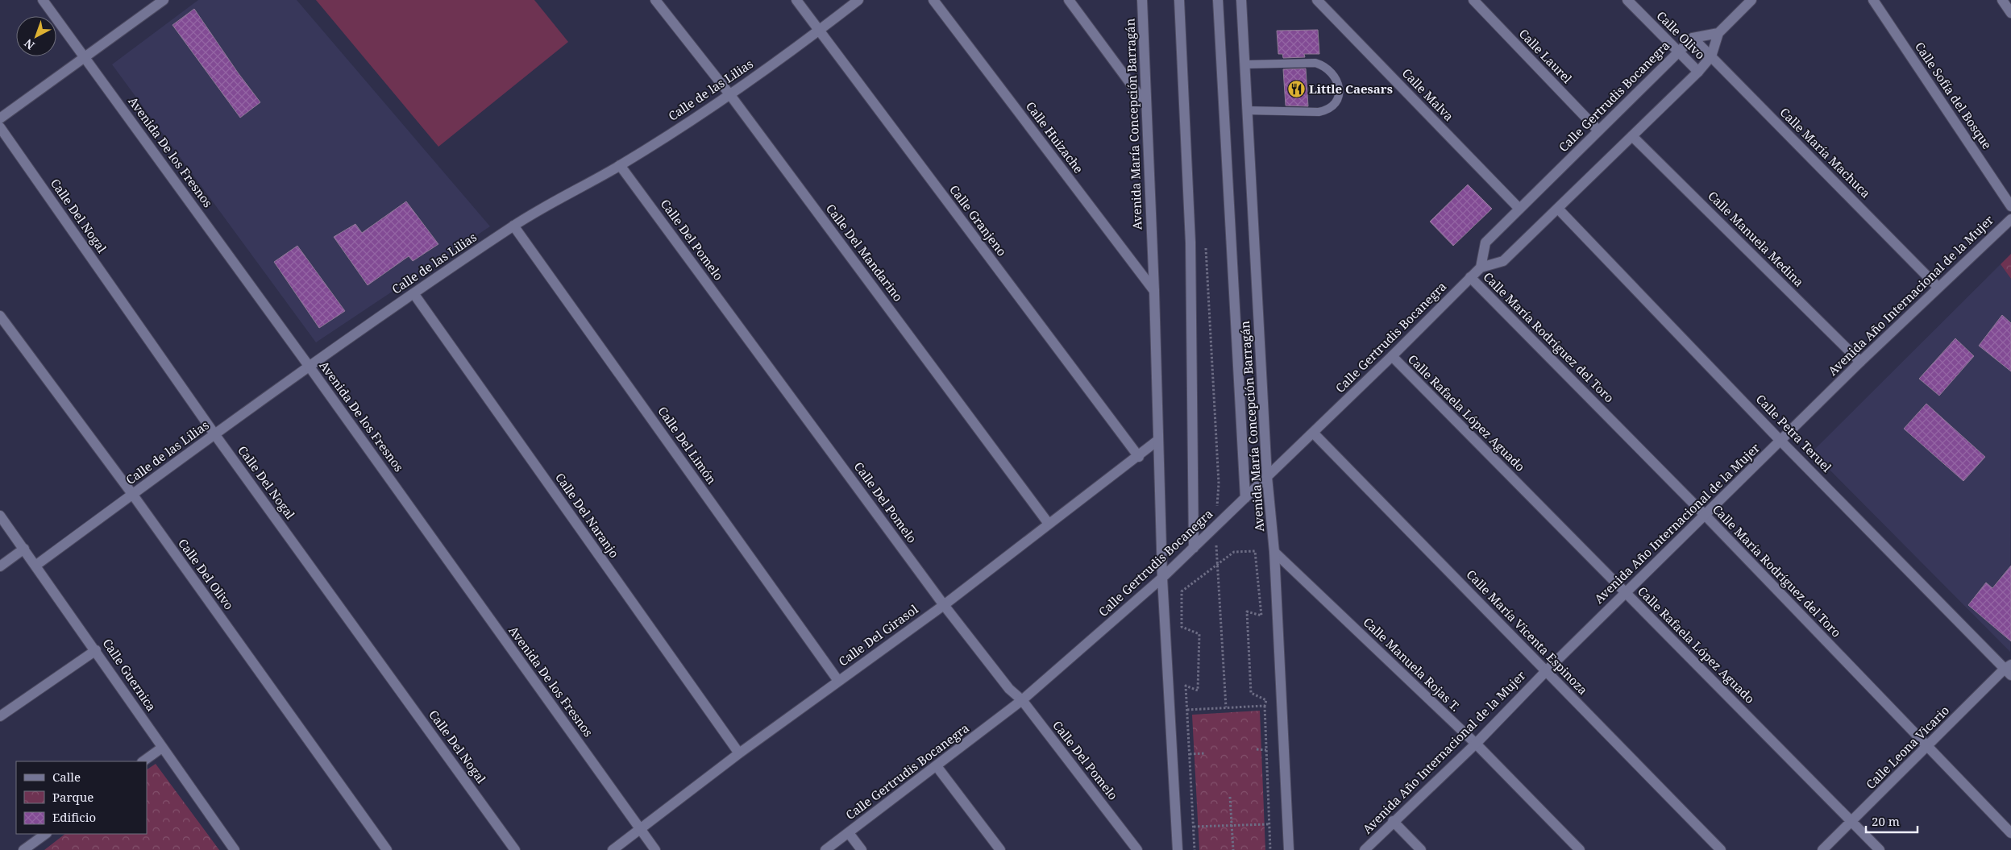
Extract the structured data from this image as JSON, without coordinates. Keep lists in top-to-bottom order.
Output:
{
  "streets": {
    "street": [
      "Calle Olivo",
      "Calle Laurel",
      "Calle de las Lilias",
      "Calle Malva",
      "Calle Sofía del Bosque",
      "Calle Gertrudis Bocanegra",
      "Avenida María Concepción Barragán",
      "Calle Huizache",
      "Avenida De los Fresnos",
      "Calle María Machuca",
      "Calle Del Nogal",
      "Calle Granjeno",
      "Calle Manuela Medina",
      "Calle Del Pomelo",
      "Calle Del Mandarino",
      "Avenida Año Internacional de la Mujer",
      "Calle María Rodríguez del Toro",
      "Calle Rafaela López Aguado",
      "Calle Petra Teruel",
      "Calle Del Limón",
      "Calle Del Naranjo",
      "Calle Del Olivo",
      "Calle María Vicenta Espinoza",
      "Calle Del Girasol",
      "Calle Manuela Rojas T.",
      "Calle Guernica",
      "Calle Leona Vicario"
    ]
  },
  "crossings": [
    ["Calle Olivo", "Calle Gertrudis Bocanegra"],
    ["Calle Laurel", "Calle Gertrudis Bocanegra"],
    ["Calle de las Lilias", "Avenida De los Fresnos"],
    ["Calle de las Lilias", "Calle Del Nogal"],
    ["Calle de las Lilias", "Calle Granjeno"],
    ["Calle de las Lilias", "Calle Del Pomelo"],
    ["Calle de las Lilias", "Calle Del Mandarino"],
    ["Calle de las Lilias", "Calle Del Limón"],
    ["Calle de las Lilias", "Calle Del Naranjo"],
    ["Calle de las Lilias", "Calle Del Olivo"],
    ["Calle de las Lilias", "Calle Guernica"],
    ["Calle Malva", "Calle Gertrudis Bocanegra"],
    ["Calle Gertrudis Bocanegra", "Avenida María Concepción Barragán"],
    ["Calle Gertrudis Bocanegra", "Calle María Machuca"],
    ["Calle Gertrudis Bocanegra", "Calle Manuela Medina"],
    ["Calle Gertrudis Bocanegra", "Calle Del Pomelo"],
    ["Calle Gertrudis Bocanegra", "Calle María Rodríguez del Toro"],
    ["Calle Gertrudis Bocanegra", "Calle Rafaela López Aguado"],
    ["Calle Gertrudis Bocanegra", "Calle Petra Teruel"],
    ["Calle Gertrudis Bocanegra", "Calle María Vicenta Espinoza"],
    ["Avenida María Concepción Barragán", "Calle Huizache"],
    ["Avenida María Concepción Barragán", "Calle Del Girasol"],
    ["Avenida María Concepción Barragán", "Calle Manuela Rojas T."],
    ["Avenida De los Fresnos", "Calle Del Girasol"],
    ["Calle María Machuca", "Avenida Año Internacional de la Mujer"],
    ["Calle Granjeno", "Calle Del Girasol"],
    ["Calle Manuela Medina", "Avenida Año Internacional de la Mujer"],
    ["Calle Del Pomelo", "Calle Del Girasol"],
    ["Calle Del Mandarino", "Calle Del Girasol"],
    ["Avenida Año Internacional de la Mujer", "Calle María Rodríguez del Toro"],
    ["Avenida Año Internacional de la Mujer", "Calle Rafaela López Aguado"],
    ["Avenida Año Internacional de la Mujer", "Calle Petra Teruel"],
    ["Avenida Año Internacional de la Mujer", "Calle María Vicenta Espinoza"],
    ["Avenida Año Internacional de la Mujer", "Calle Manuela Rojas T."],
    ["Calle María Rodríguez del Toro", "Calle Leona Vicario"],
    ["Calle Rafaela López Aguado", "Calle Leona Vicario"],
    ["Calle Petra Teruel", "Calle Leona Vicario"],
    ["Calle Del Limón", "Calle Del Girasol"],
    ["Calle Del Naranjo", "Calle Del Girasol"]
  ],
  "places": {
    "restaurant": ["Little Caesars"]
  },
  "legend": ["Calle", "Parque", "Edificio"],
  "scale_bar": "20 m",
  "north": "bottom left"
}
